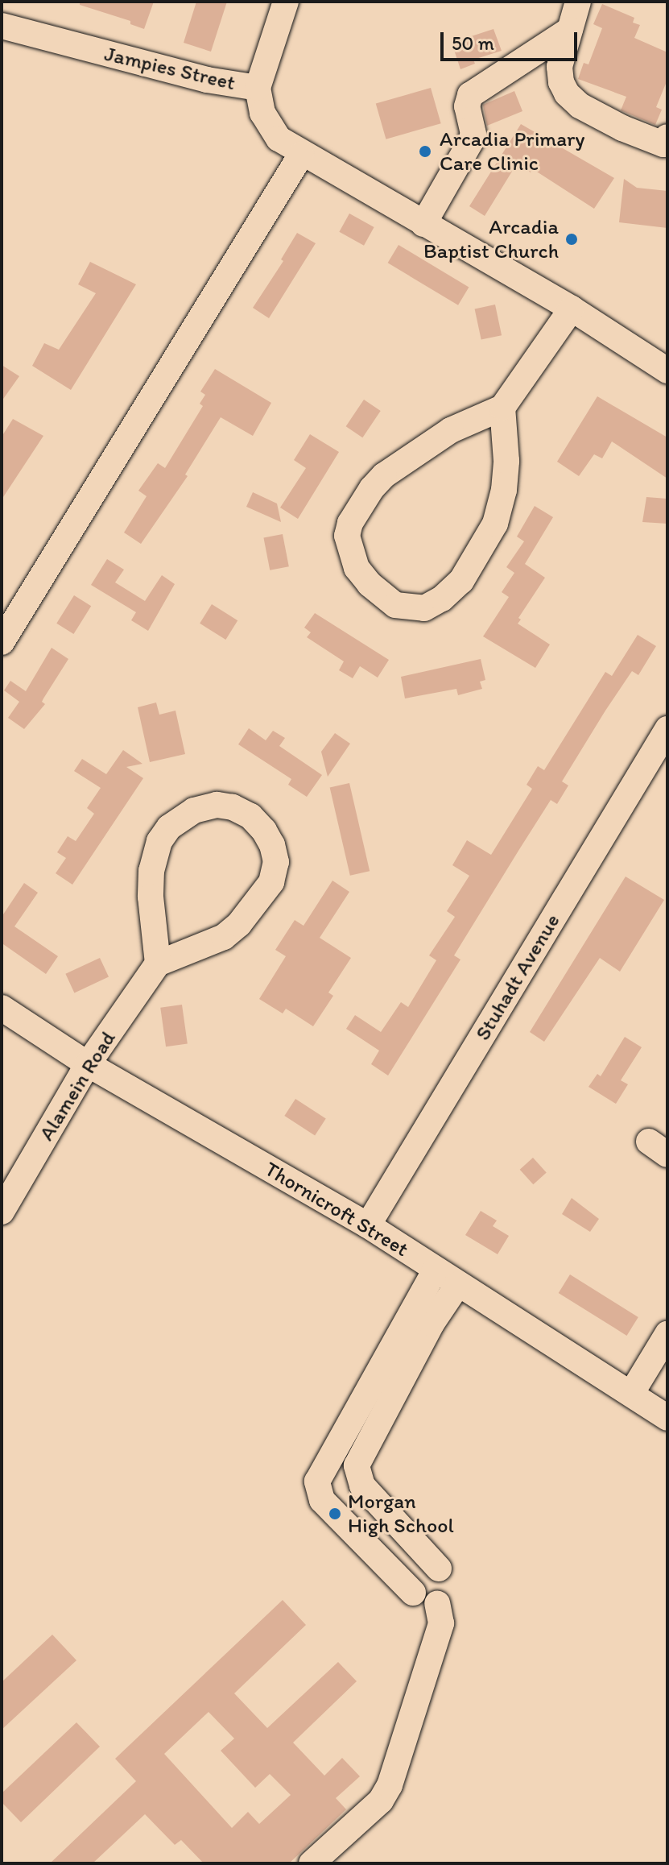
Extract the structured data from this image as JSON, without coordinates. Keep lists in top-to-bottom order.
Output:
{
  "streets": {
    "street": [
      "Jampies Street",
      "Stuhadt Avenue",
      "Alamein Road",
      "Thornicroft Street"
    ]
  },
  "crossings": [
    ["Stuhadt Avenue", "Thornicroft Street"],
    ["Alamein Road", "Thornicroft Street"]
  ],
  "places": ["Arcadia Primary Care Clinic", "Arcadia Baptist Church", "Morgan High School"],
  "scale_bar": "50 m"
}
